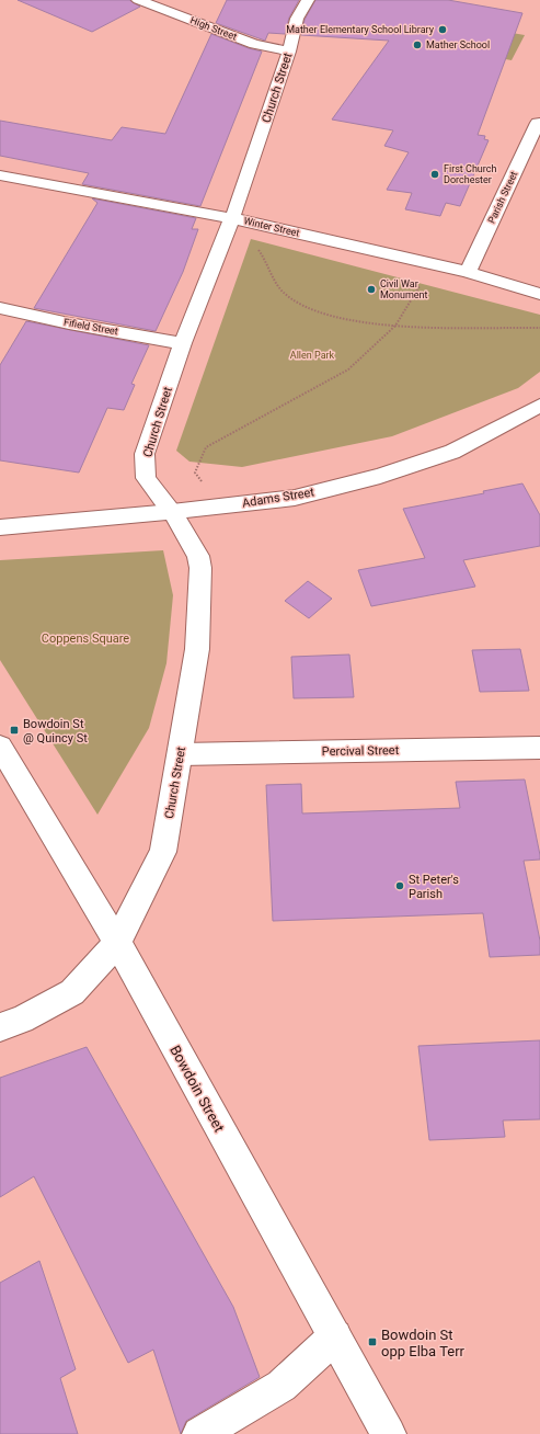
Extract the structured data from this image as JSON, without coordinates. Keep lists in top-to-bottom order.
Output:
{
  "streets": {
    "street": [
      "High Street",
      "Church Street",
      "Parish Street",
      "Winter Street",
      "Fifield Street",
      "Adams Street",
      "Percival Street",
      "Bowdoin Street"
    ]
  },
  "crossings": [
    ["High Street", "Church Street"],
    ["Church Street", "Winter Street"],
    ["Church Street", "Fifield Street"],
    ["Church Street", "Adams Street"],
    ["Church Street", "Percival Street"],
    ["Church Street", "Bowdoin Street"],
    ["Parish Street", "Winter Street"]
  ],
  "parks": ["Allen Park", "Coppens Square"],
  "places": {
    "other": [
      "Mather Elementary School Library",
      "Mather School",
      "First Church Dorchester",
      "Civil War Monument",
      "St Peter's Parish"
    ],
    "transit": ["Bowdoin St @ Quincy St", "Bowdoin St opp Elba Terr"]
  }
}
